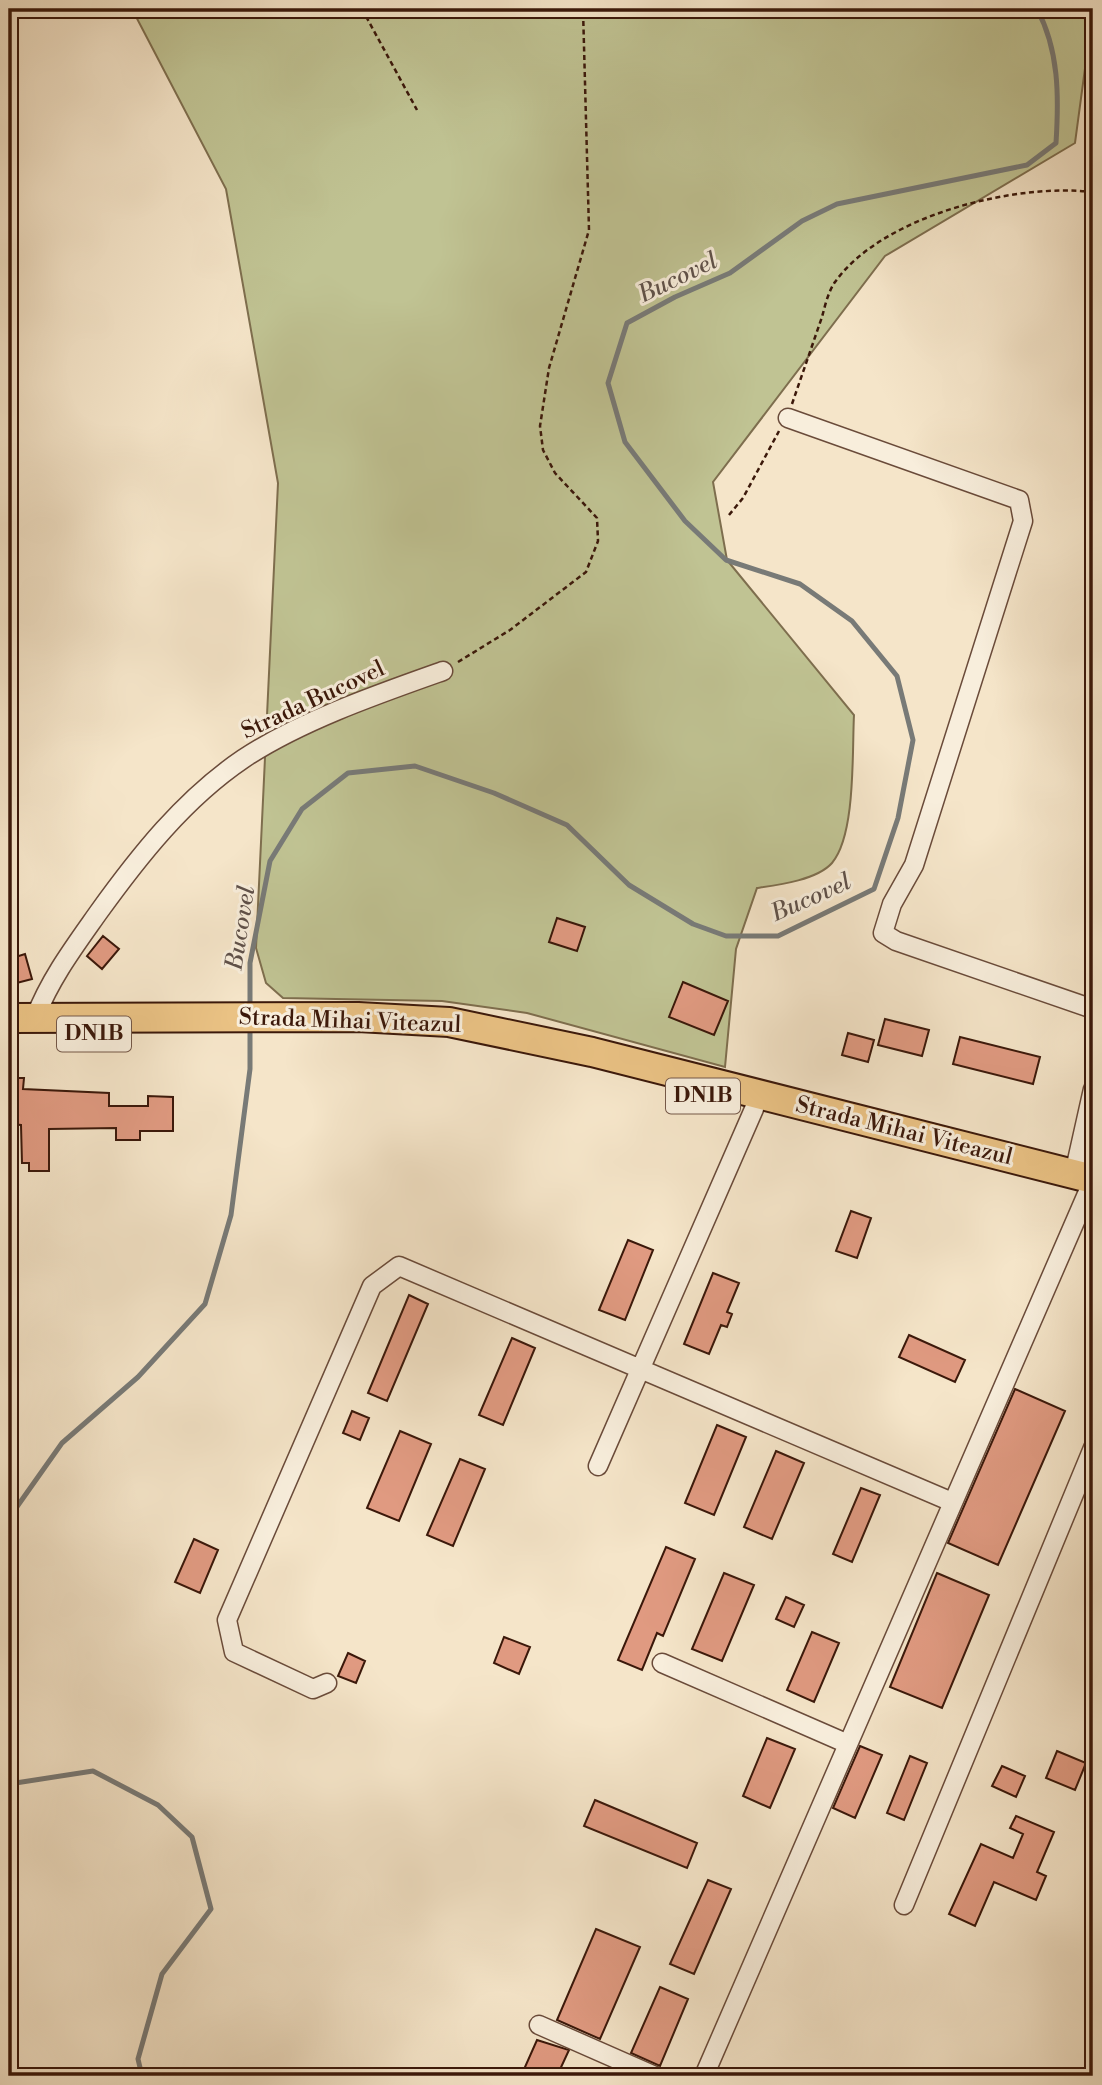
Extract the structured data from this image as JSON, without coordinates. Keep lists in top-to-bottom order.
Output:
{
  "streets": {
    "main road": ["Strada Mihai Viteazul", "DN1B"],
    "street": ["Strada Bucovel"]
  },
  "crossings": [
    ["Strada Bucovel", "Strada Mihai Viteazul"]
  ],
  "water": ["Bucovel"]
}
